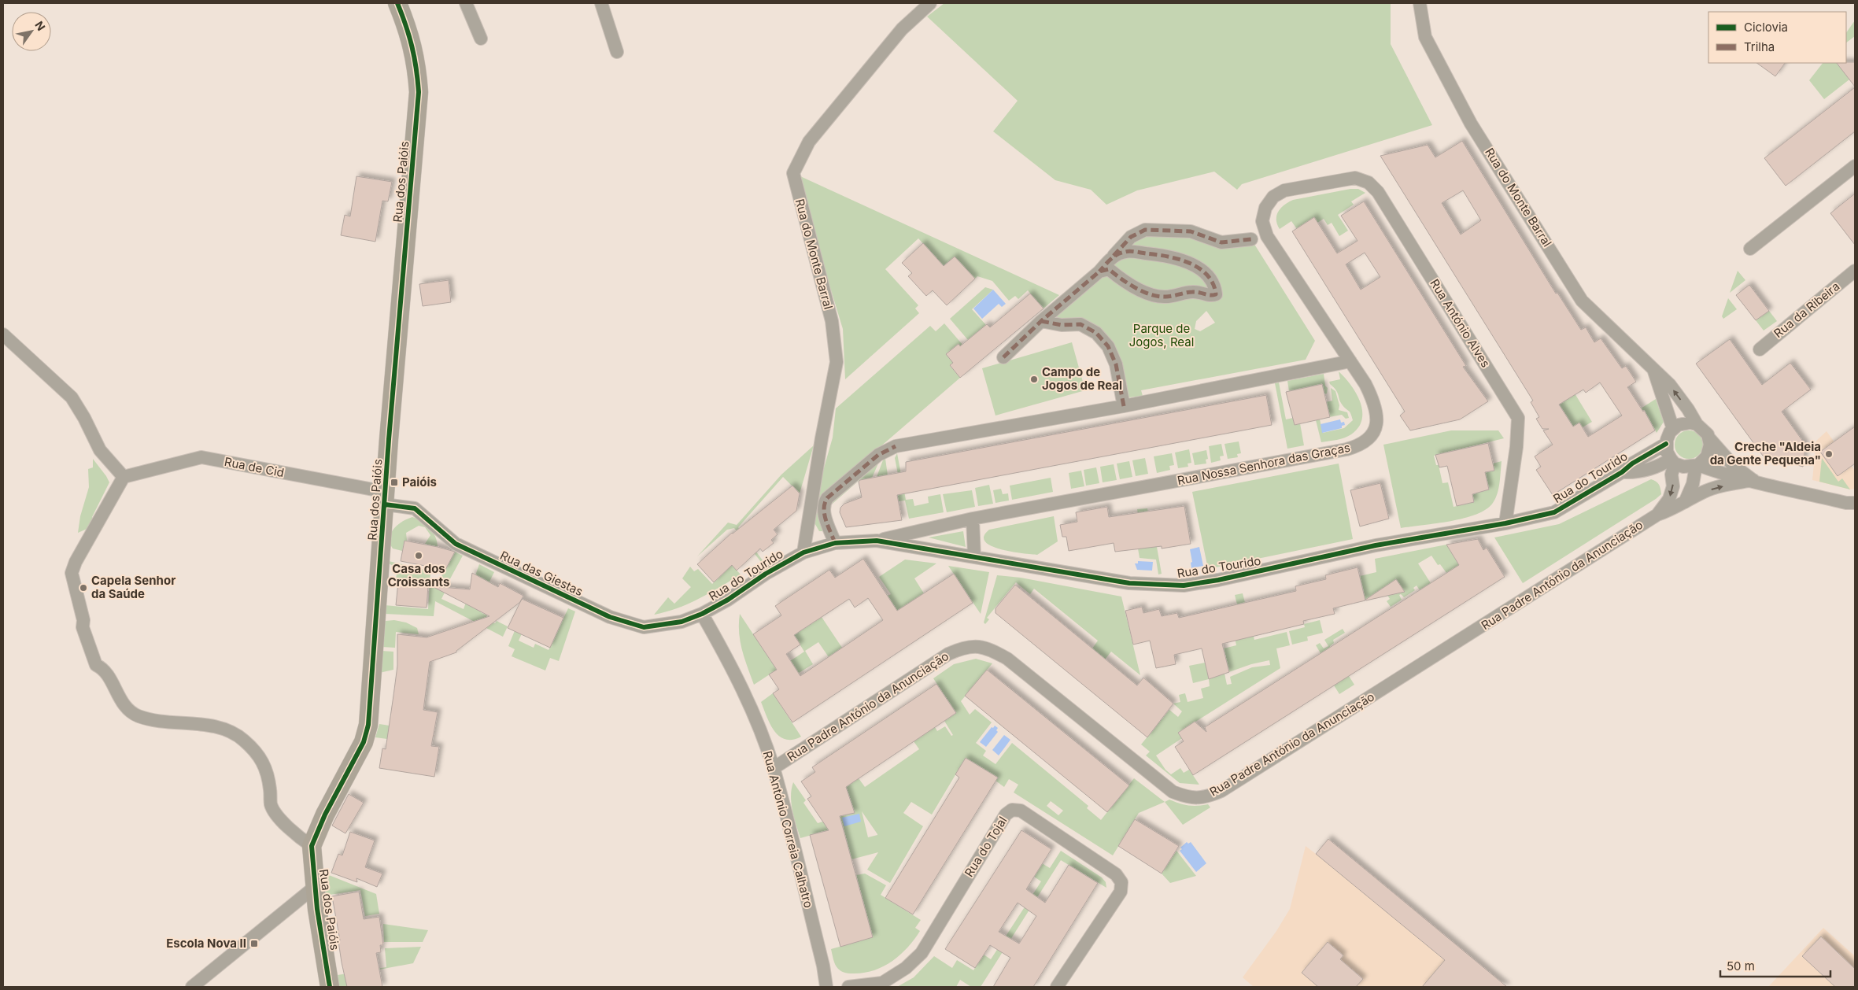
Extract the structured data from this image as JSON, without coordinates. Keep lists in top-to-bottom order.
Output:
{
  "streets": {
    "street": [
      "Rua dos Paióis",
      "Rua do Monte Barral",
      "Rua da Ribeira",
      "Rua António Alves",
      "Rua Nossa Senhora das Graças",
      "Rua de Cid",
      "Rua do Tourido",
      "Rua das Giestas",
      "Rua Padre António da Anunciação",
      "Rua António Correia Calhatro",
      "Rua do Tojal"
    ]
  },
  "crossings": [
    ["Rua dos Paióis", "Rua de Cid"],
    ["Rua dos Paióis", "Rua das Giestas"],
    ["Rua do Monte Barral", "Rua do Tourido"],
    ["Rua do Monte Barral", "Rua Padre António da Anunciação"],
    ["Rua António Alves", "Rua Nossa Senhora das Graças"],
    ["Rua António Alves", "Rua do Tourido"],
    ["Rua Nossa Senhora das Graças", "Rua do Tourido"],
    ["Rua de Cid", "Rua das Giestas"],
    ["Rua do Tourido", "Rua das Giestas"],
    ["Rua do Tourido", "Rua Padre António da Anunciação"],
    ["Rua do Tourido", "Rua António Correia Calhatro"],
    ["Rua das Giestas", "Rua António Correia Calhatro"],
    ["Rua Padre António da Anunciação", "Rua António Correia Calhatro"]
  ],
  "parks": ["Parque de Jogos, Real"],
  "places": {
    "other": [
      "Campo de Jogos de Real",
      "Creche \"Aldeia da Gente Pequena\"",
      "Casa dos Croissants",
      "Capela Senhor da Saúde"
    ],
    "transit": ["Paióis", "Escola Nova II"]
  },
  "legend": ["Ciclovia", "Trilha"],
  "scale_bar": "50 m",
  "north": "top right"
}
